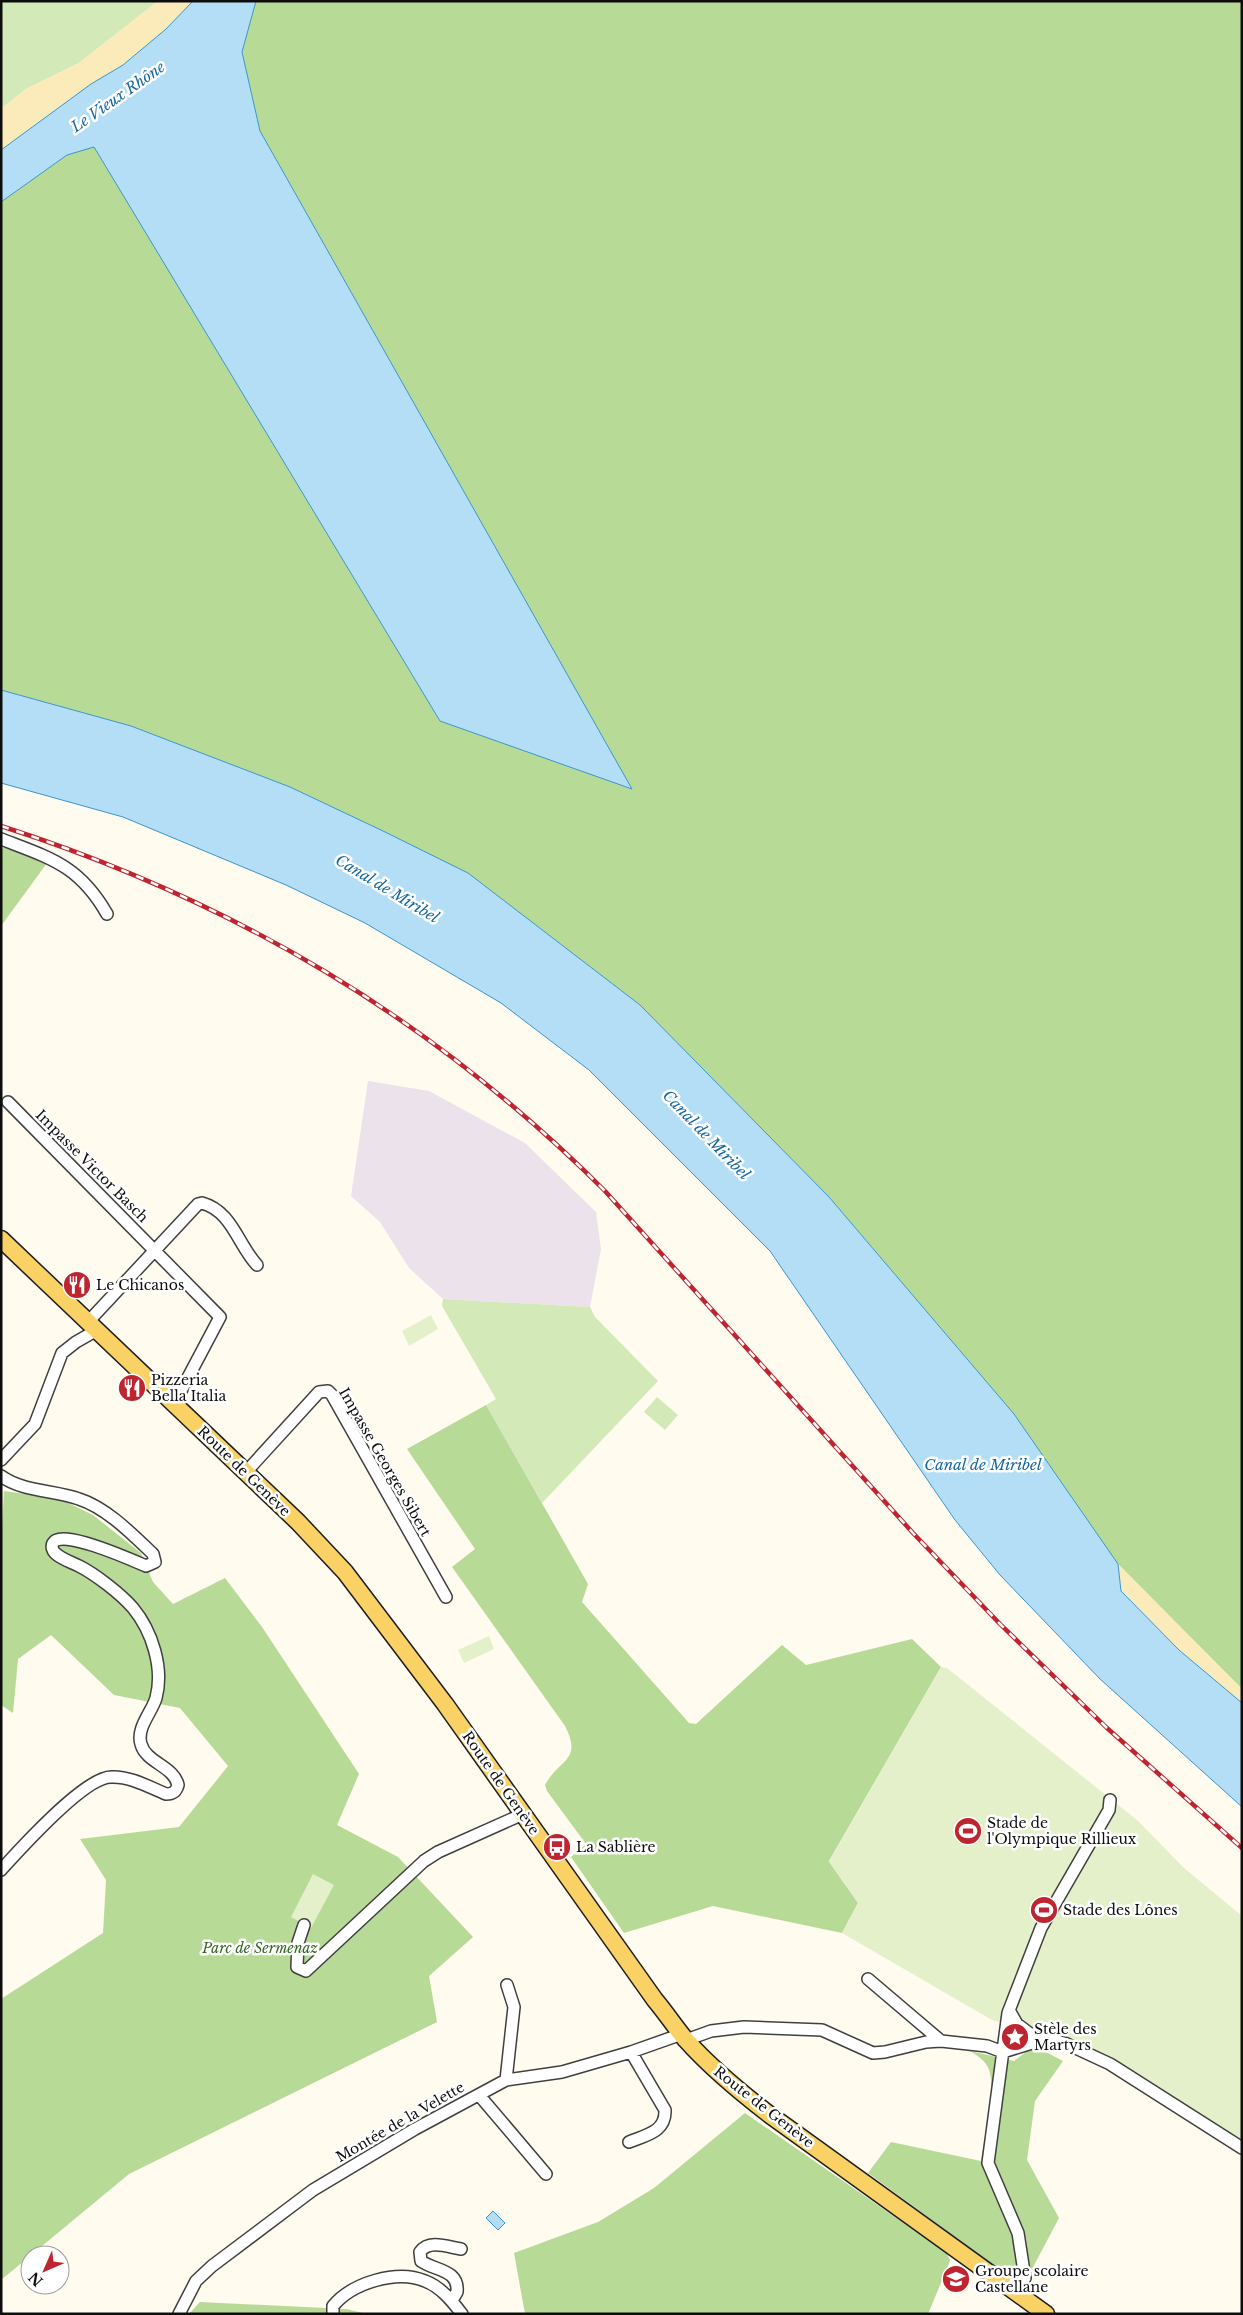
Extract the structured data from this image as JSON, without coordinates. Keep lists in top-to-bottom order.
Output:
{
  "streets": {
    "main road": ["Route de Genève"],
    "street": ["Impasse Victor Basch", "Impasse Georges Sibert", "Montée de la Velette"]
  },
  "crossings": [
    ["Impasse Victor Basch", "Route de Genève"],
    ["Impasse Georges Sibert", "Route de Genève"],
    ["Route de Genève", "Montée de la Velette"]
  ],
  "water": ["Le Vieux Rhône", "Canal de Miribel"],
  "parks": ["Parc de Sermenaz"],
  "places": {
    "restaurant": ["Le Chicanos", "Pizzeria Bella Italia"],
    "sports": ["Stade de l'Olympique Rillieux", "Stade des Lônes"],
    "bus stop": ["La Sablière"],
    "place": ["Stèle des Martyrs"],
    "school or university": ["Groupe scolaire Castellane"]
  },
  "north": "bottom left"
}
